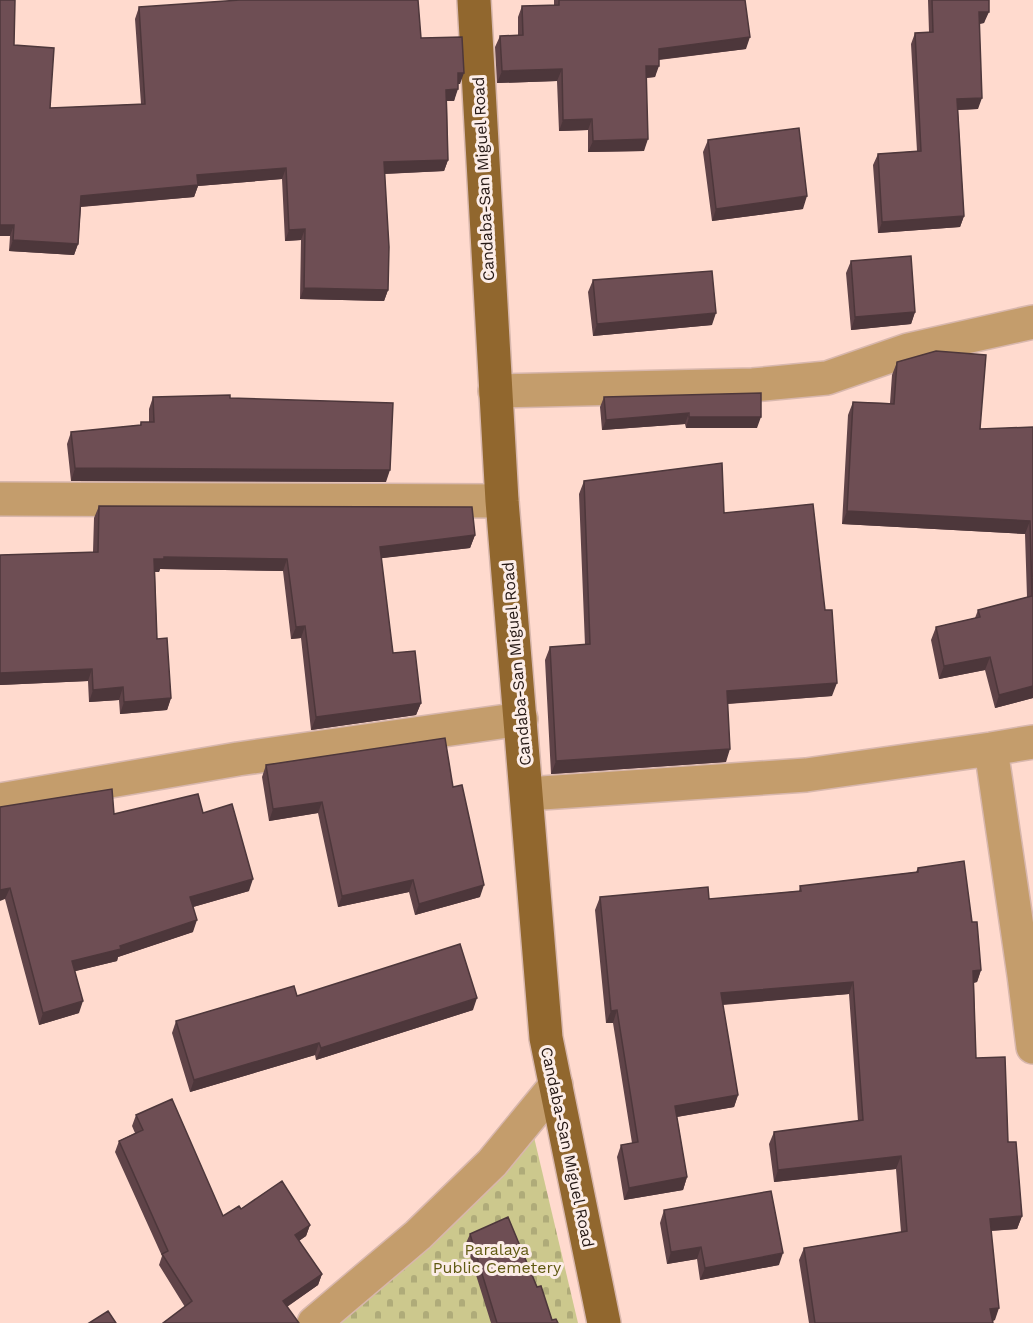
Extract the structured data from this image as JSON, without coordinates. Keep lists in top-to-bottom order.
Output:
{
  "streets": {
    "main road": ["Candaba-San Miguel Road"]
  },
  "parks": ["Paralaya Public Cemetery"]
}
